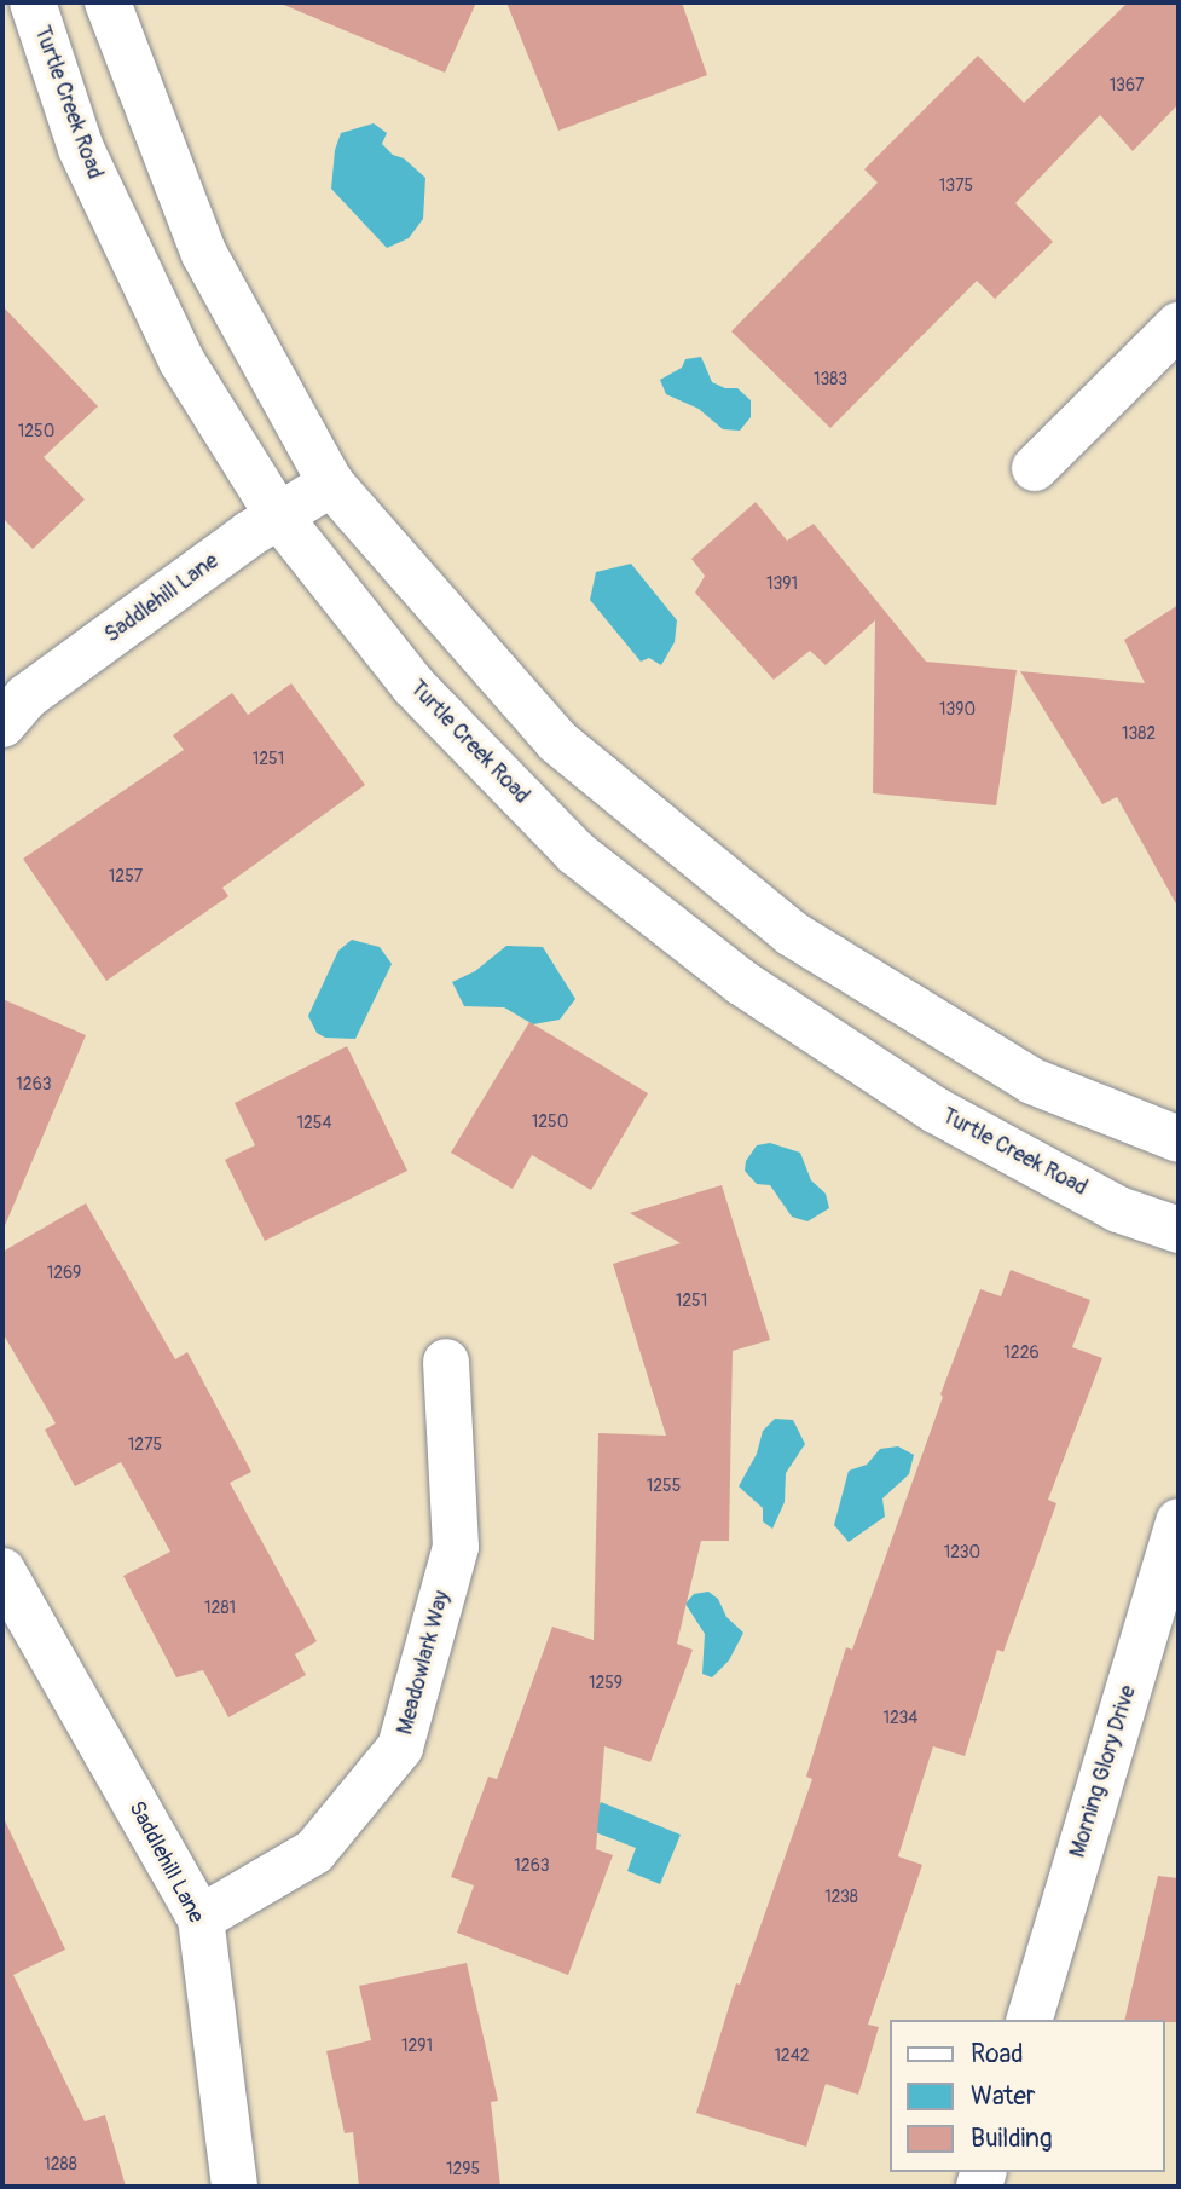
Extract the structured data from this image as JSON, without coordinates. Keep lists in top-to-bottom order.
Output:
{
  "streets": {
    "street": [
      "Turtle Creek Road",
      "Saddlehill Lane",
      "Meadowlark Way",
      "Morning Glory Drive"
    ]
  },
  "crossings": [
    ["Turtle Creek Road", "Saddlehill Lane"],
    ["Saddlehill Lane", "Meadowlark Way"]
  ],
  "house_numbers": [
    "1367",
    "1375",
    "1383",
    "1250",
    "1391",
    "1390",
    "1382",
    "1251",
    "1257",
    "1263",
    "1250",
    "1254",
    "1269",
    "1251",
    "1226",
    "1275",
    "1255",
    "1230",
    "1281",
    "1259",
    "1234",
    "1263",
    "1238",
    "1291",
    "1242",
    "1288",
    "1295"
  ],
  "legend": ["Road", "Water", "Building"]
}
